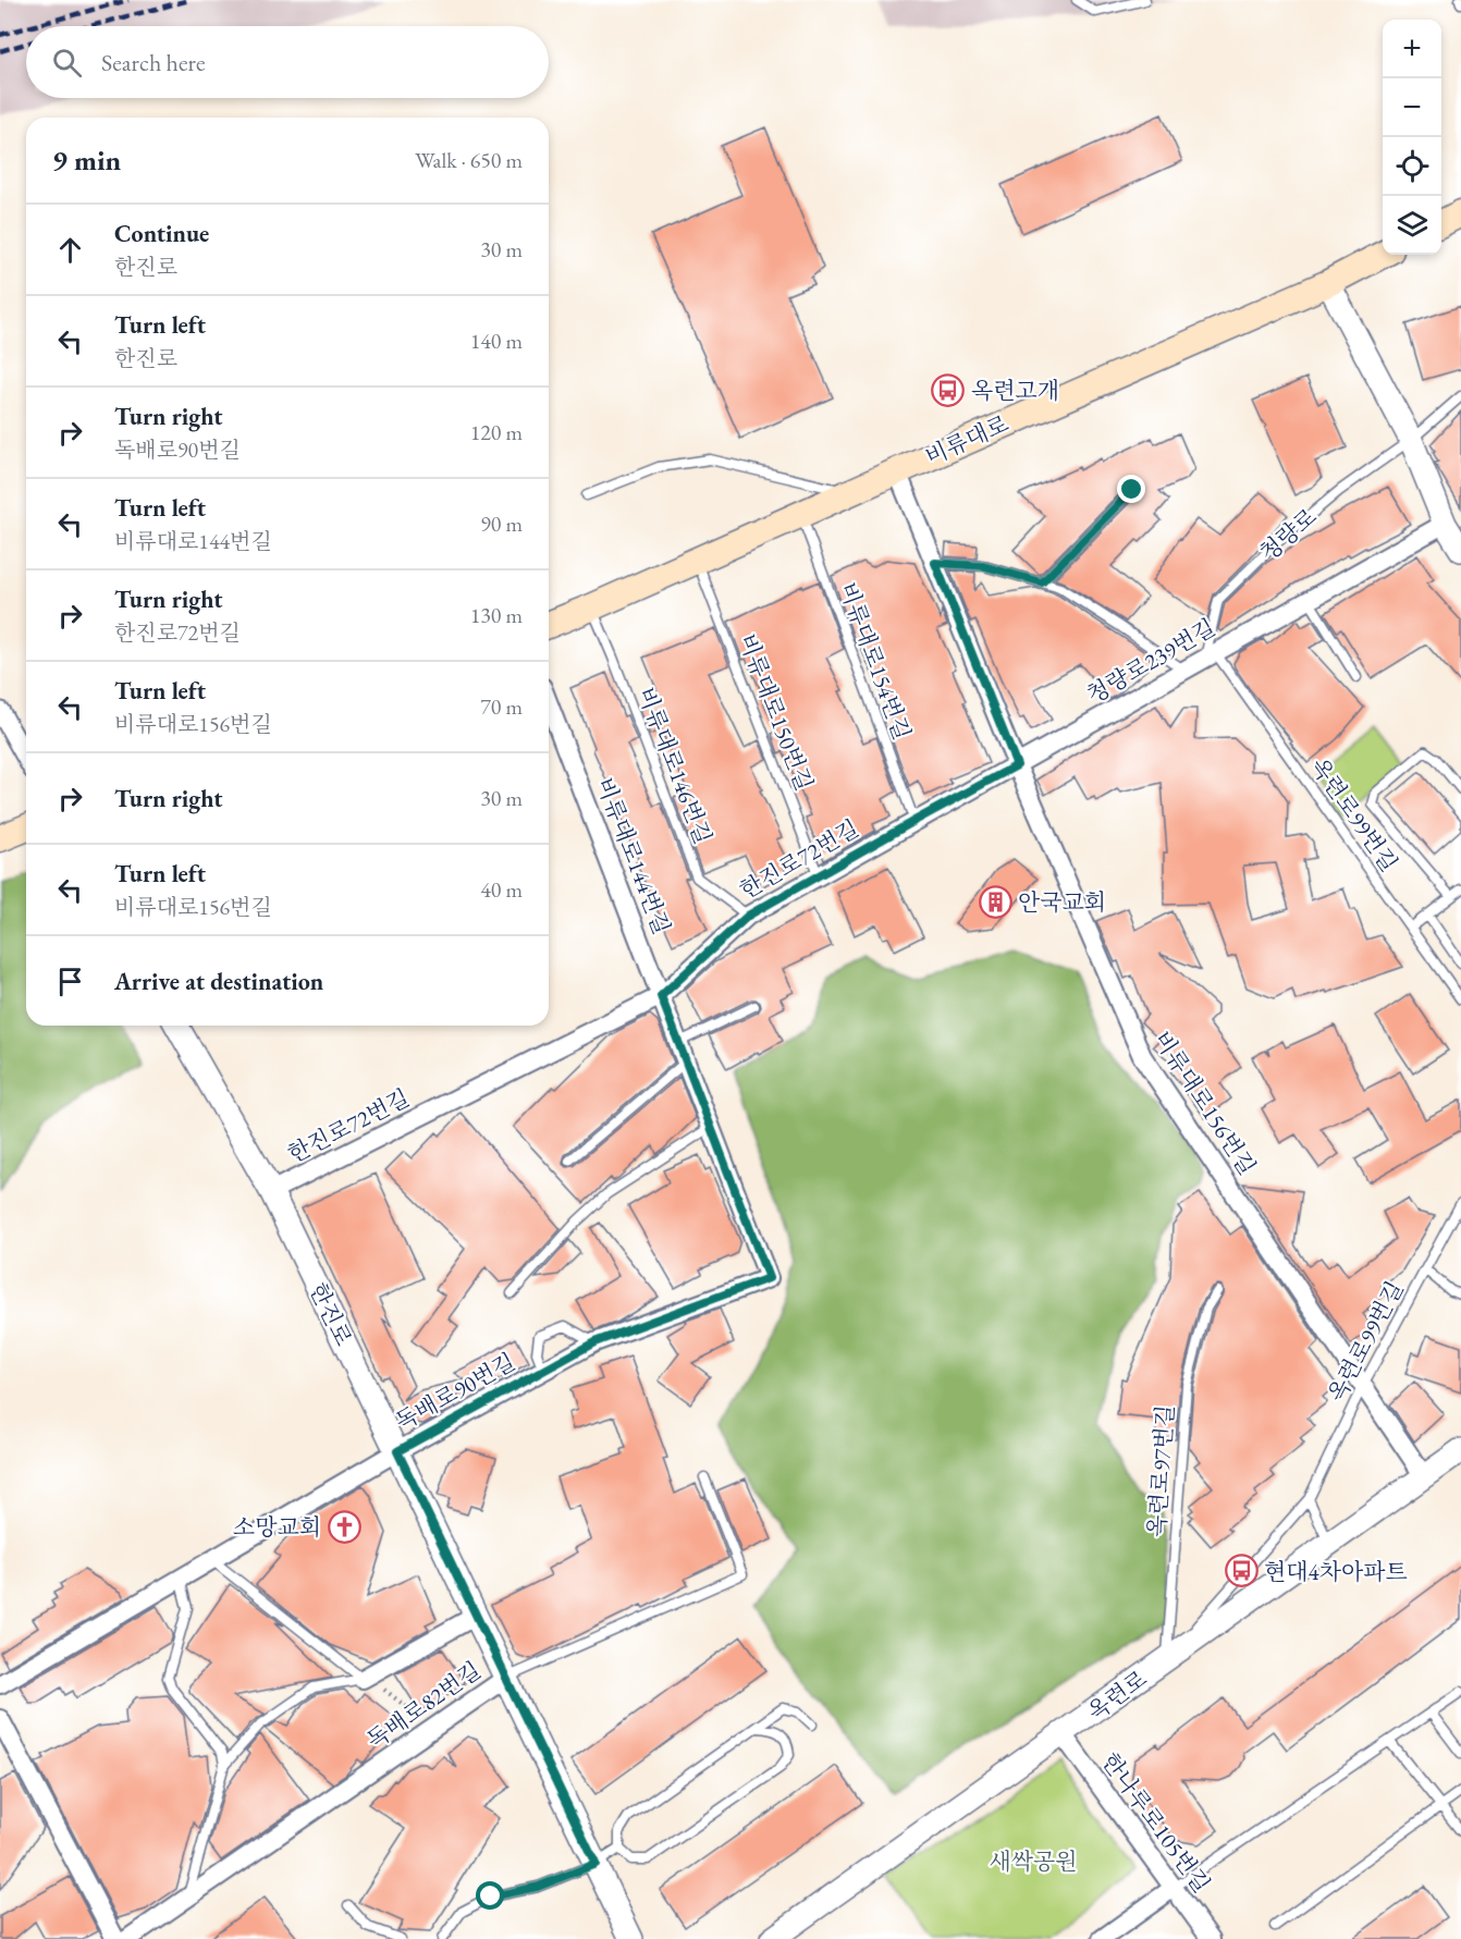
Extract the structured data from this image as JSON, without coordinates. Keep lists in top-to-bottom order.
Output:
{
  "streets": {
    "main road": ["비류대로"],
    "street": [
      "청량로239번길",
      "비류대로144번길",
      "한진로72번길",
      "비류대로156번길",
      "한진로",
      "독배로90번길",
      "옥련로",
      "독배로82번길",
      "한나루로105번길"
    ],
    "lane": [
      "청량로",
      "비류대로154번길",
      "비류대로150번길",
      "비류대로146번길",
      "옥련로99번길",
      "옥련로97번길"
    ]
  },
  "crossings": [
    ["비류대로", "비류대로154번길"],
    ["비류대로", "비류대로150번길"],
    ["비류대로", "비류대로146번길"],
    ["비류대로", "비류대로156번길"],
    ["청량로", "청량로239번길"],
    ["청량로", "옥련로99번길"],
    ["비류대로154번길", "한진로72번길"],
    ["청량로239번길", "옥련로99번길"],
    ["청량로239번길", "한진로72번길"],
    ["청량로239번길", "비류대로156번길"],
    ["비류대로150번길", "한진로72번길"],
    ["비류대로146번길", "한진로72번길"],
    ["옥련로99번길", "비류대로156번길"],
    ["옥련로99번길", "옥련로97번길"],
    ["옥련로99번길", "옥련로"],
    ["비류대로144번길", "한진로72번길"],
    ["비류대로144번길", "독배로90번길"],
    ["한진로72번길", "비류대로156번길"],
    ["한진로72번길", "한진로"],
    ["비류대로156번길", "옥련로"],
    ["한진로", "독배로90번길"],
    ["한진로", "독배로82번길"],
    ["옥련로97번길", "옥련로"],
    ["옥련로", "한나루로105번길"]
  ],
  "parks": ["새싹공원"],
  "places": {
    "bus stop": ["옥련고개", "현대4차아파트"],
    "building": ["안국교회"],
    "church": ["소망교회"]
  },
  "page": {
    "map_buttons": ["+", "−"],
    "search": "Search here",
    "heading": ["9 min", "Walk · 650 m"],
    "list": [
      ["Continue", "한진로", "30 m"],
      ["Turn left", "한진로", "140 m"],
      ["Turn right", "독배로90번길", "120 m"],
      ["Turn left", "비류대로144번길", "90 m"],
      ["Turn right", "한진로72번길", "130 m"],
      ["Turn left", "비류대로156번길", "70 m"],
      ["Turn right", "30 m"],
      ["Turn left", "비류대로156번길", "40 m"],
      "Arrive at destination"
    ]
  }
}
